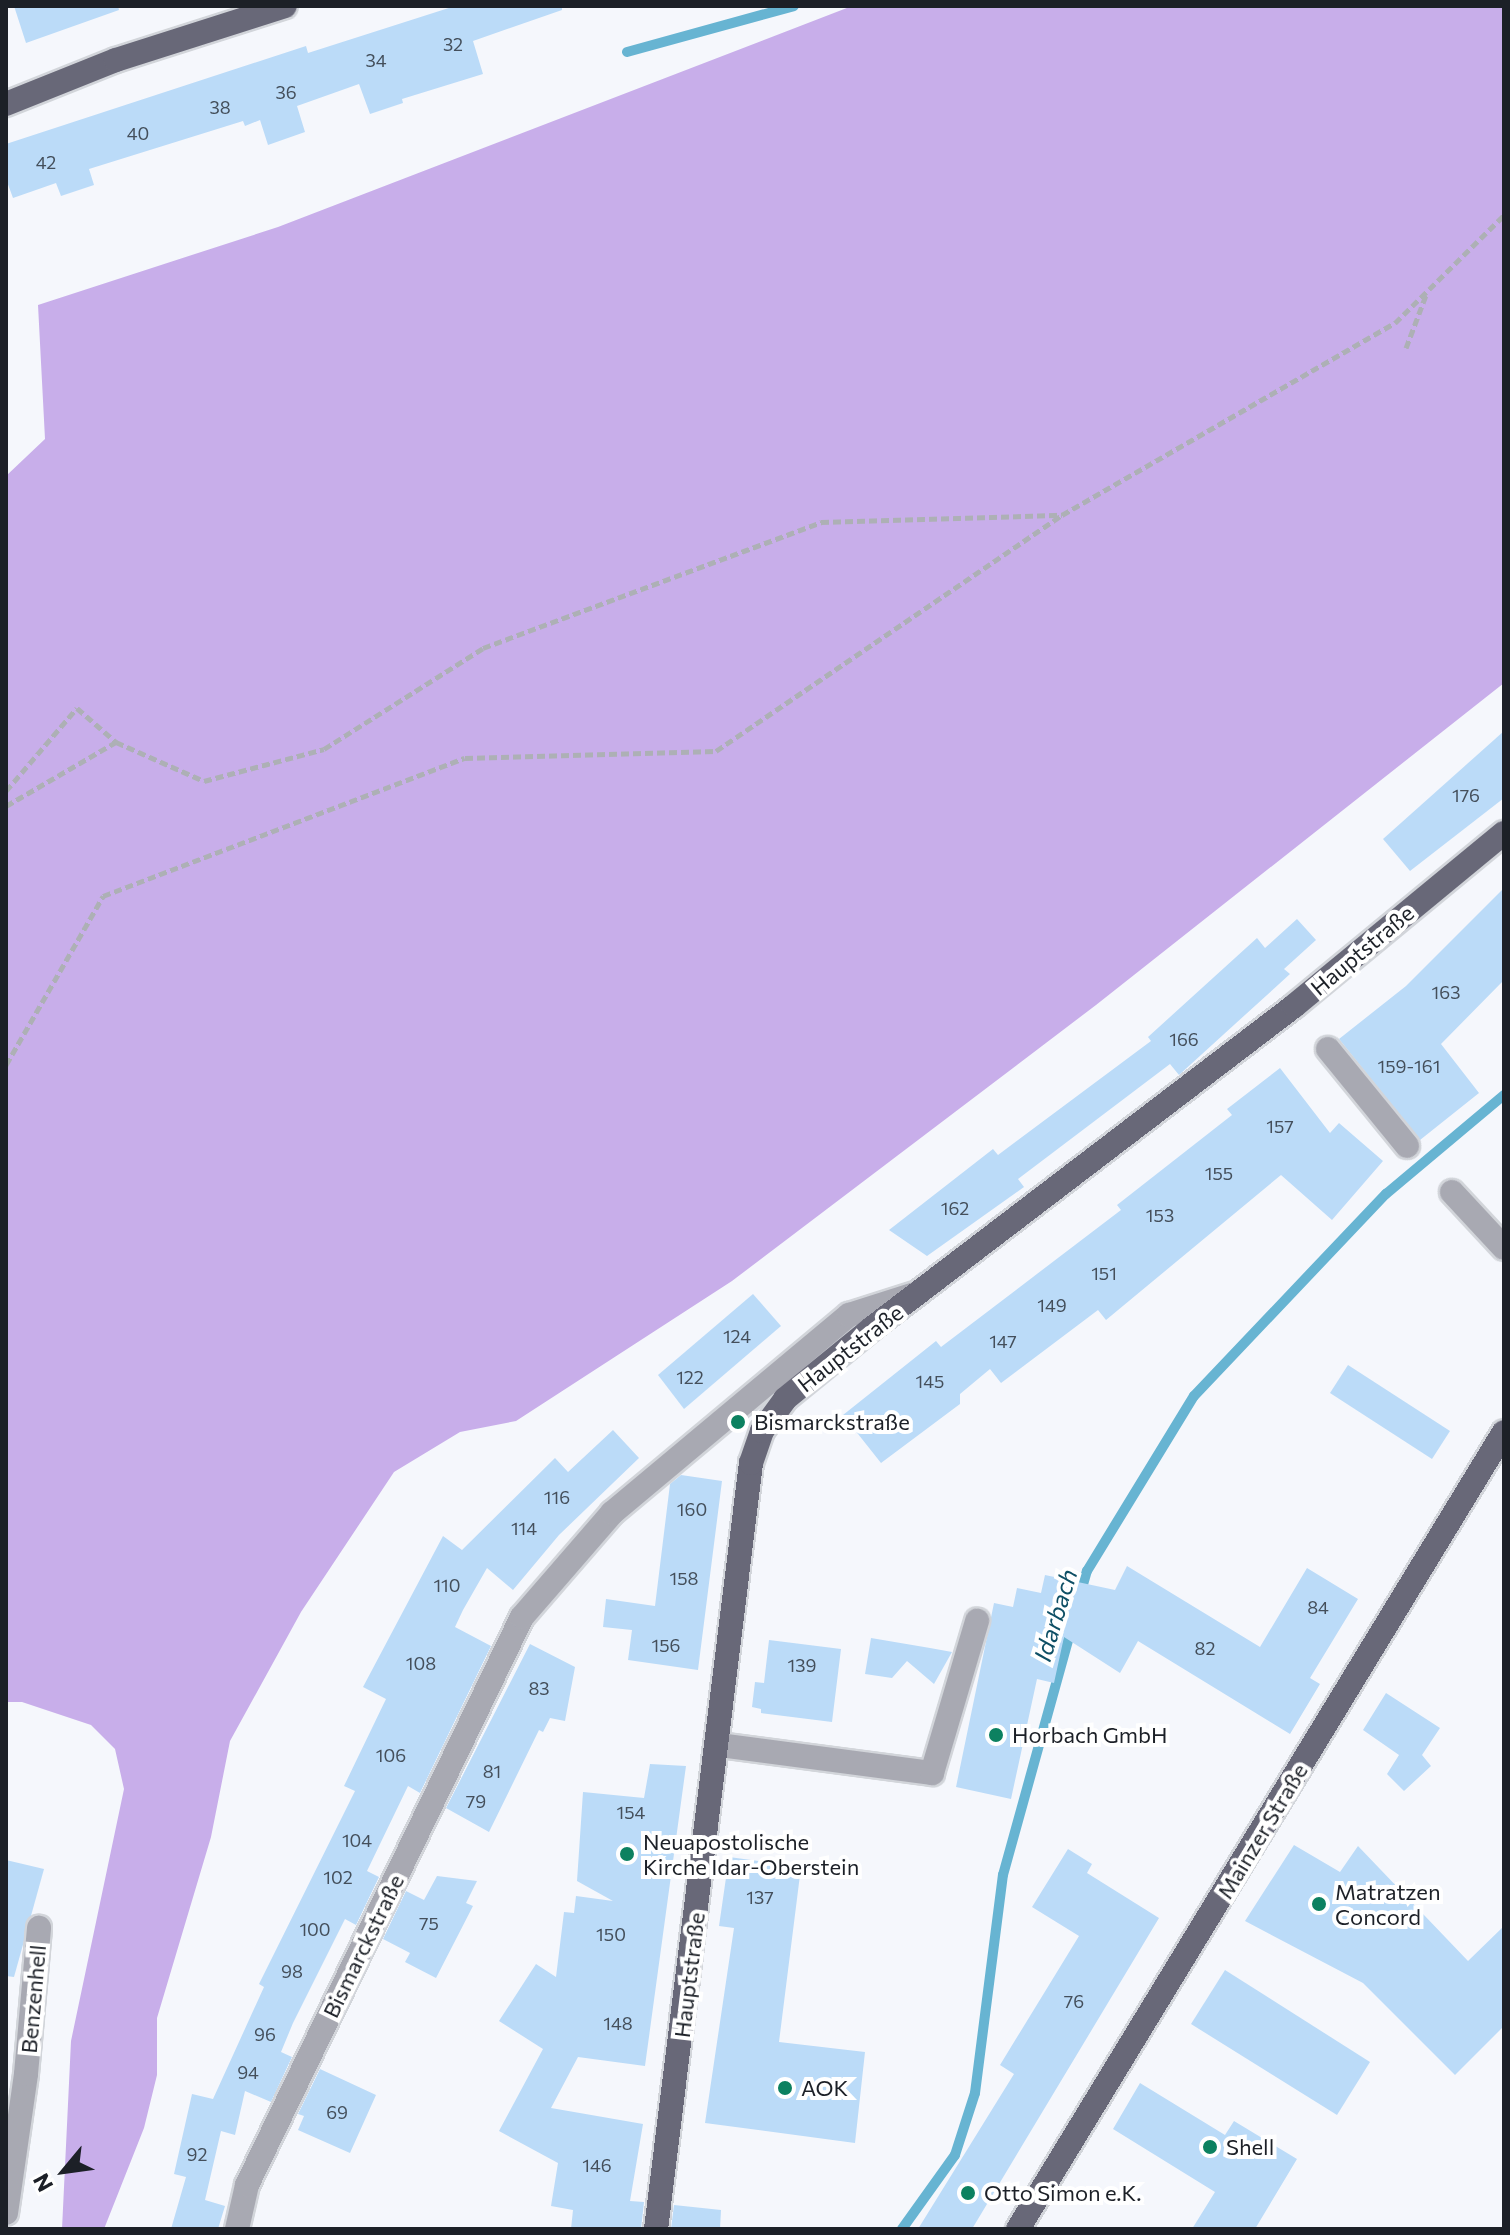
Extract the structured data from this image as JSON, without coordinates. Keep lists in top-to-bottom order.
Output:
{
  "streets": {
    "main road": ["Hauptstraße", "Mainzer Straße"],
    "street": ["Bismarckstraße", "Benzenhell"]
  },
  "crossings": [
    ["Hauptstraße", "Bismarckstraße"]
  ],
  "water": ["Idarbach"],
  "places": [
    "Bismarckstraße",
    "Horbach GmbH",
    "Neuapostolische Kirche Idar-Oberstein",
    "Matratzen Concord",
    "AOK",
    "Shell",
    "Otto Simon e.K."
  ],
  "house_numbers": [
    "32",
    "34",
    "36",
    "38",
    "40",
    "42",
    "176",
    "163",
    "166",
    "159-161",
    "157",
    "155",
    "162",
    "153",
    "151",
    "149",
    "124",
    "147",
    "122",
    "145",
    "116",
    "160",
    "114",
    "158",
    "110",
    "84",
    "156",
    "82",
    "108",
    "139",
    "83",
    "106",
    "81",
    "79",
    "154",
    "104",
    "102",
    "137",
    "75",
    "100",
    "150",
    "98",
    "76",
    "148",
    "96",
    "94",
    "69",
    "92",
    "146"
  ],
  "north": "bottom left"
}
